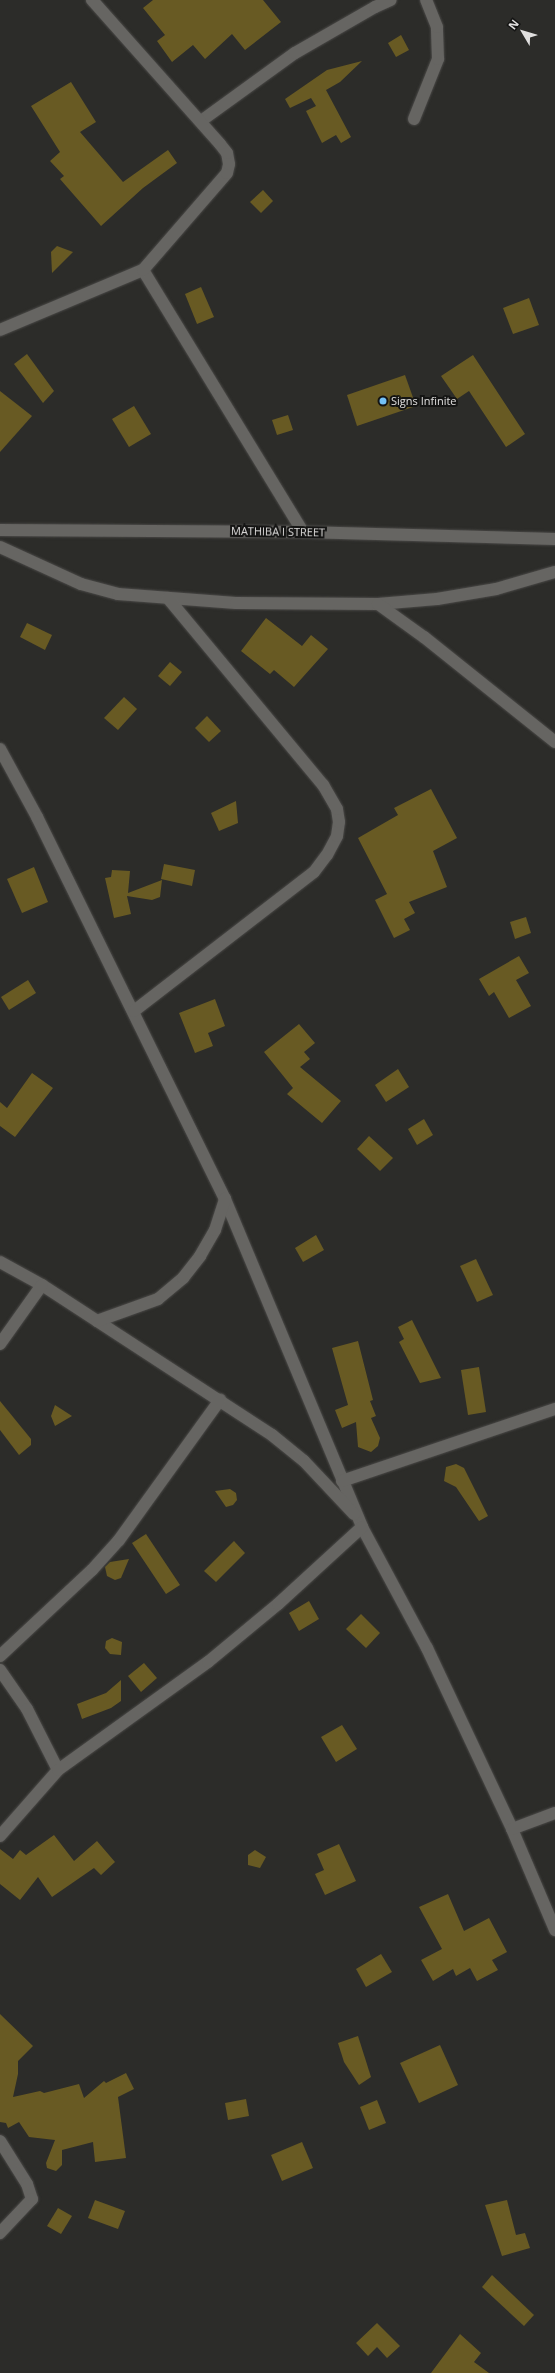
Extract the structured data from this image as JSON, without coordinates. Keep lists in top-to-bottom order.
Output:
{
  "streets": {
    "street": ["MATHIBA I STREET"]
  },
  "places": ["Signs Infinite"],
  "north": "top left"
}
